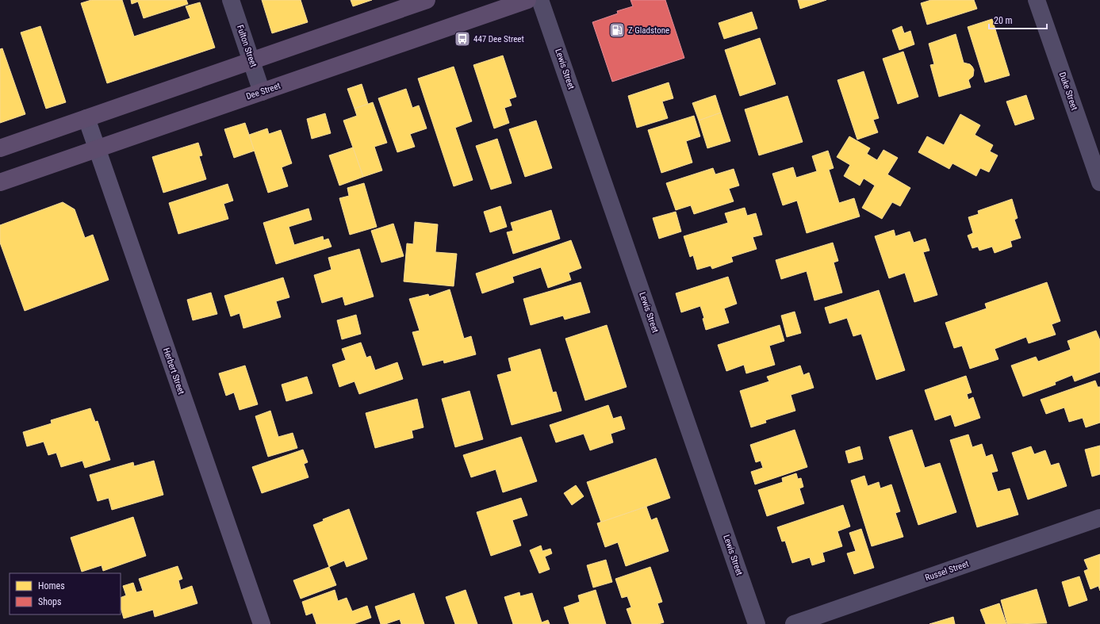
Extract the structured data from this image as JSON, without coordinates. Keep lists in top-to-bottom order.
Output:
{
  "streets": {
    "main road": ["Dee Street", "Herbert Street"],
    "street": [
      "Fulton Street",
      "Lewis Street",
      "Duke Street",
      "Russel Street"
    ]
  },
  "crossings": [
    ["Fulton Street", "Dee Street"],
    ["Dee Street", "Herbert Street"]
  ],
  "places": {
    "fuel station": ["Z Gladstone"],
    "bus stop": ["447 Dee Street"]
  },
  "legend": ["Homes", "Shops"],
  "scale_bar": "20 m"
}
